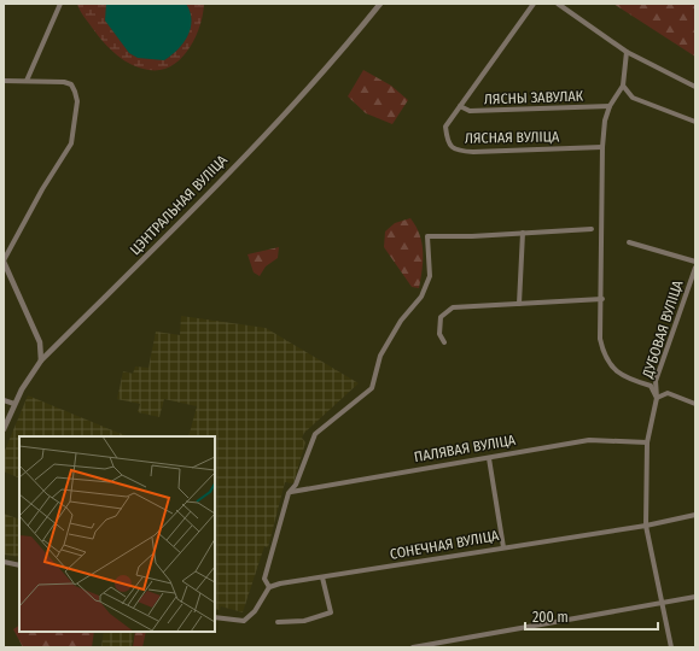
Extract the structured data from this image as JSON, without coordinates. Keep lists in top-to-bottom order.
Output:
{
  "streets": {
    "street": [
      "ЛЯСНЫ ЗАВУЛАК",
      "ЛЯСНАЯ ВУЛІЦА",
      "ЦЭНТРАЛЬНАЯ ВУЛІЦА",
      "ДУБОВАЯ ВУЛІЦА",
      "ПАЛЯВАЯ ВУЛІЦА",
      "СОНЕЧНАЯ ВУЛІЦА"
    ]
  },
  "crossings": [
    ["ЛЯСНЫ ЗАВУЛАК", "ЛЯСНАЯ ВУЛІЦА"],
    ["ДУБОВАЯ ВУЛІЦА", "ПАЛЯВАЯ ВУЛІЦА"],
    ["ДУБОВАЯ ВУЛІЦА", "СОНЕЧНАЯ ВУЛІЦА"]
  ],
  "scale_bar": "200 m"
}
